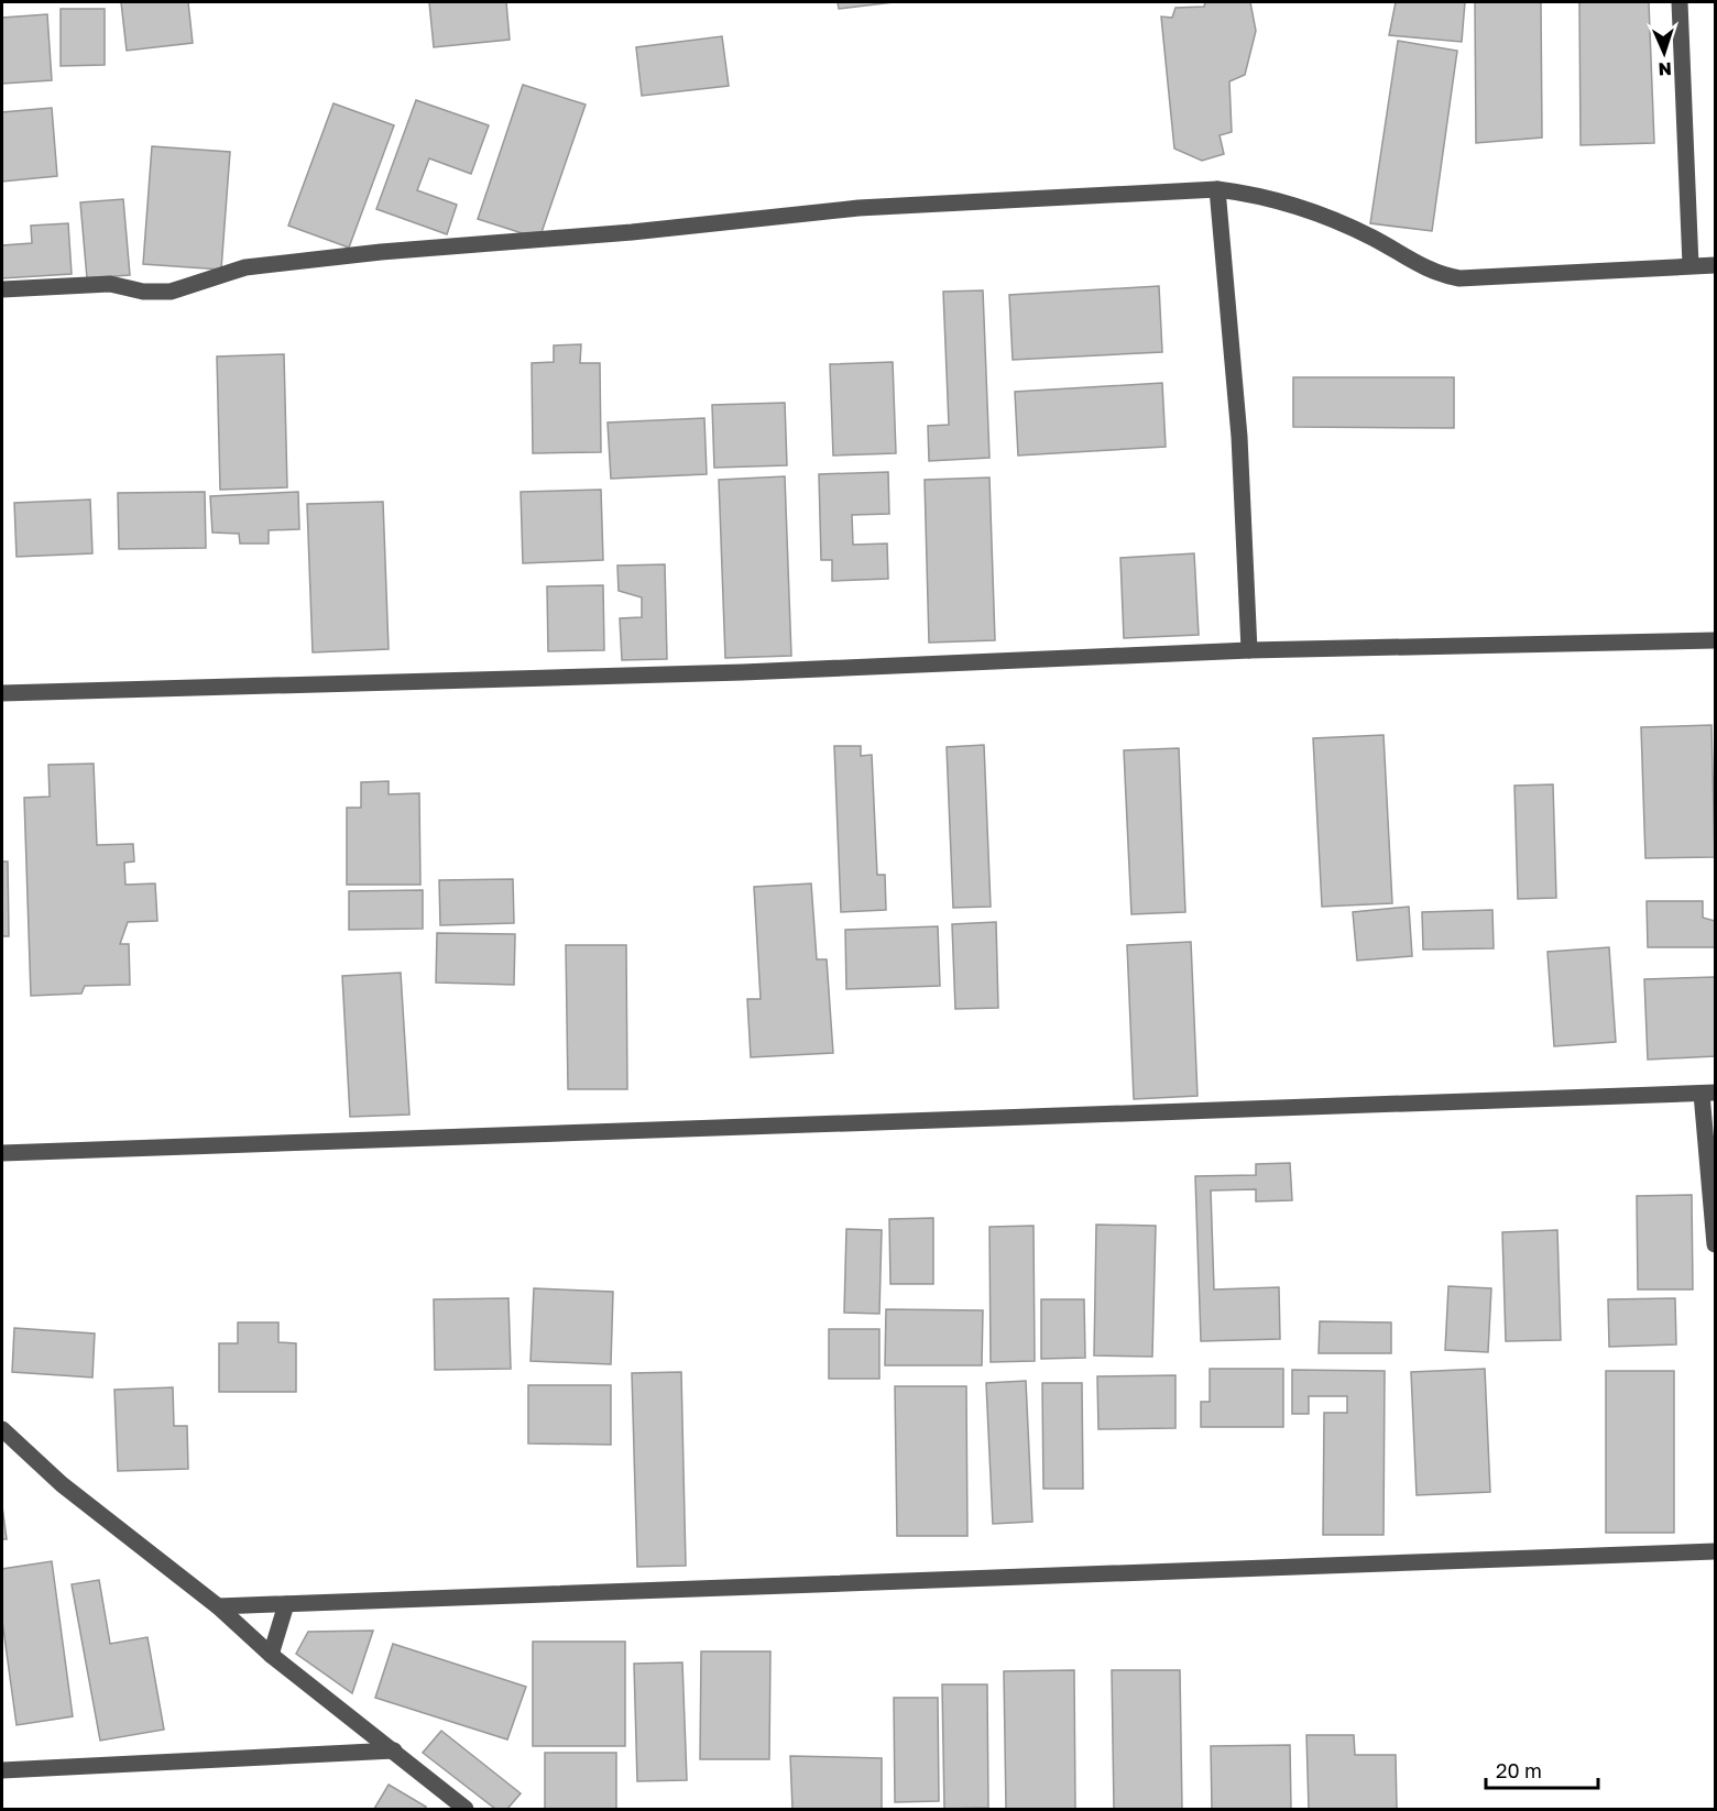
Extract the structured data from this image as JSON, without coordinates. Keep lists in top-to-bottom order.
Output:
{
  "scale_bar": "20 m",
  "north": "bottom"
}
